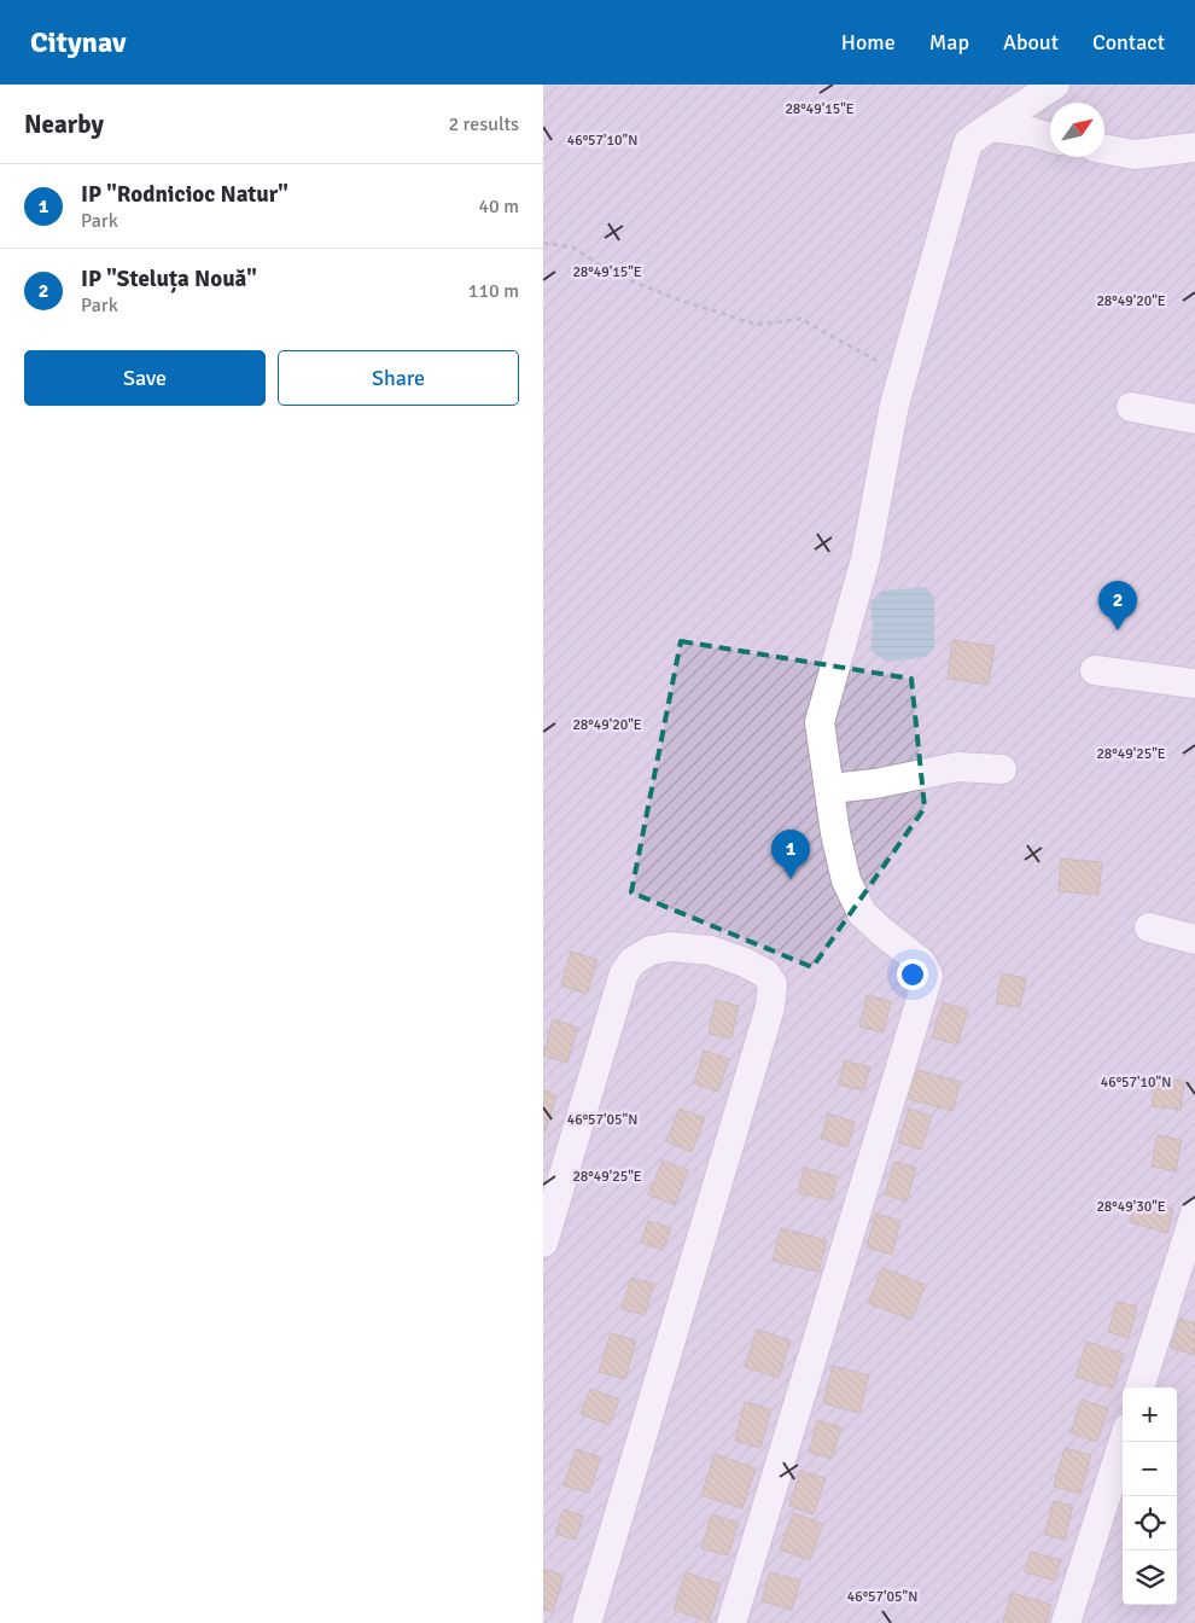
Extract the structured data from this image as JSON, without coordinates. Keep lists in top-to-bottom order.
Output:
{
  "north": "top right",
  "page": {
    "header": "Citynav",
    "nav": [
      "Home",
      "Map",
      "About",
      "Contact"
    ],
    "heading": ["Nearby", "2 results"],
    "list": [
      {
        "mark": "1",
        "name": "IP \"Rodnicioc Natur\"",
        "note": "Park",
        "value": "40 m"
      },
      {
        "mark": "2",
        "name": "IP \"Steluța Nouă\"",
        "note": "Park",
        "value": "110 m"
      }
    ],
    "buttons": ["Save", "Share"],
    "pins": ["2", "1"],
    "map_buttons": ["+", "−"]
  },
  "coordinates": [
    "28°49'15\"E",
    "46°57'10\"N",
    "28°49'20\"E",
    "28°49'25\"E",
    "46°57'05\"N",
    "28°49'30\"E"
  ]
}
